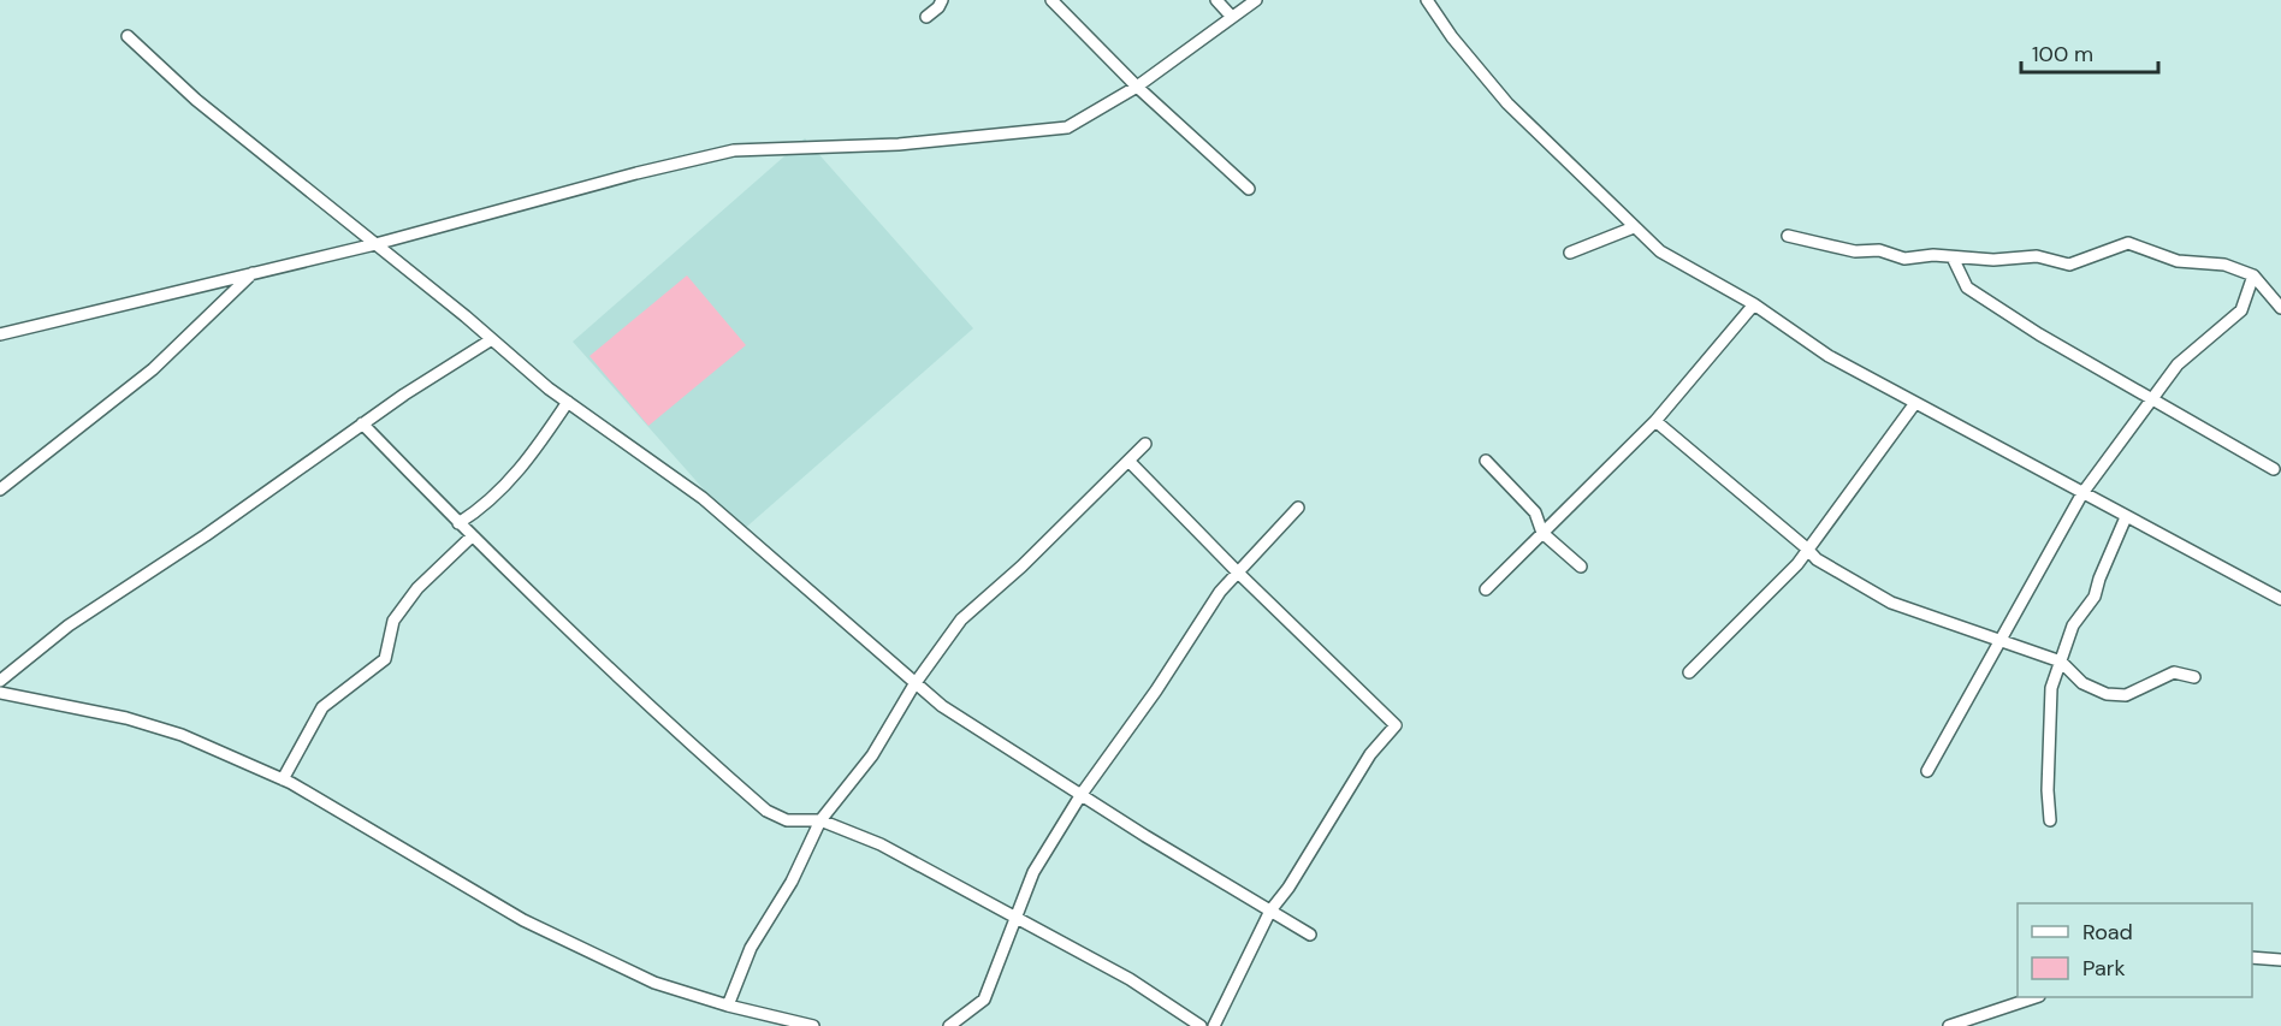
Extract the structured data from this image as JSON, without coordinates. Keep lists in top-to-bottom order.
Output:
{
  "legend": ["Road", "Park"],
  "scale_bar": "100 m"
}
